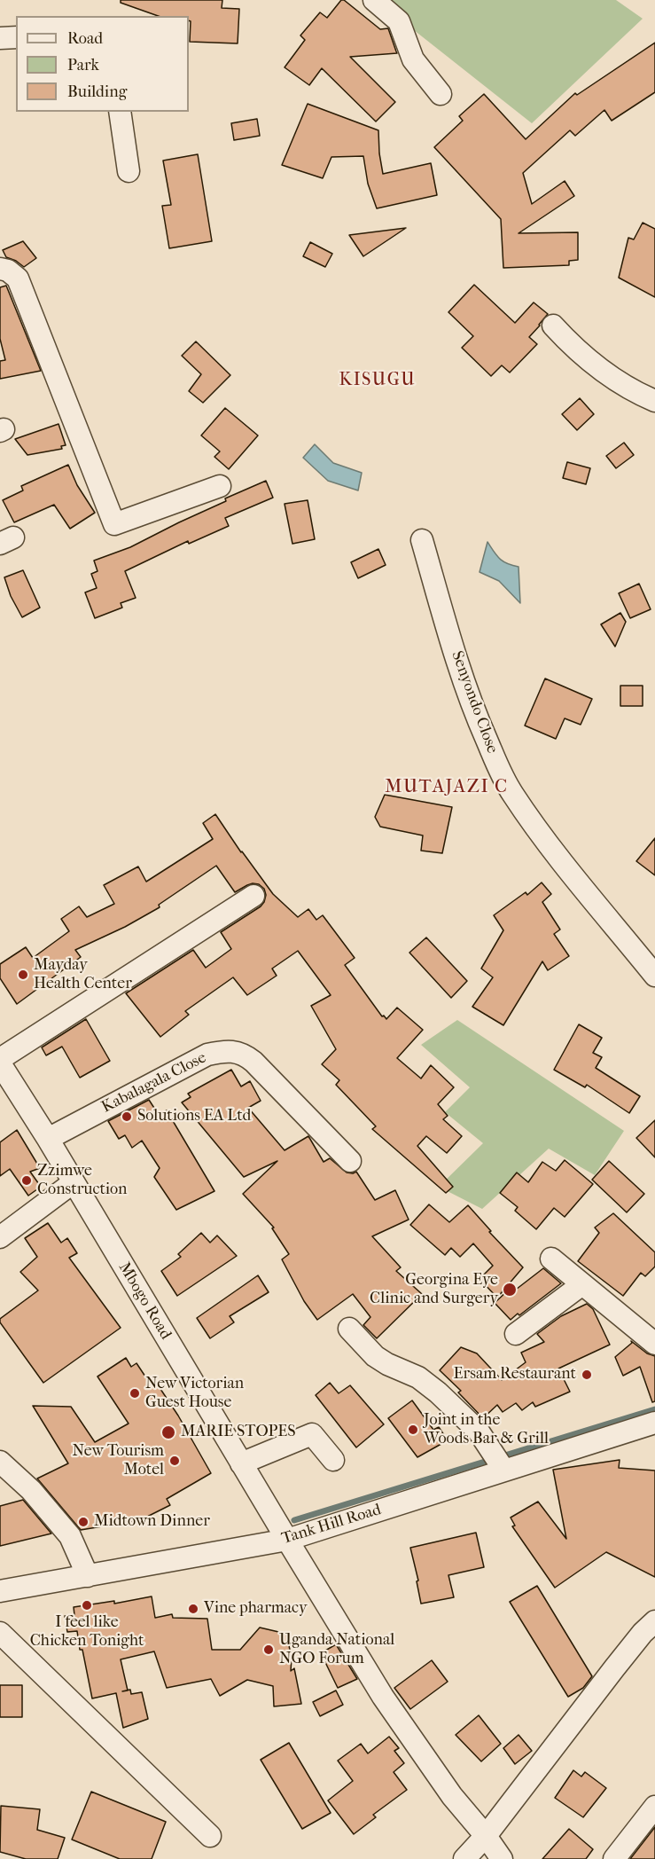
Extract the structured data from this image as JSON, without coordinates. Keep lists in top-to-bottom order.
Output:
{
  "streets": {
    "street": [
      "Senyondo Close",
      "Kabalagala Close",
      "Mbogo Road",
      "Tank Hill Road"
    ]
  },
  "crossings": [
    ["Kabalagala Close", "Mbogo Road"],
    ["Mbogo Road", "Tank Hill Road"]
  ],
  "districts": ["KISUGU", "MUTAJAZI C"],
  "places": [
    "Mayday Health Center",
    "Solutions EA Ltd",
    "Zzimwe Construction",
    "Georgina Eye Clinic and Surgery",
    "Ersam Restaurant",
    "New Victorian Guest House",
    "Joint in the Woods Bar & Grill",
    "MARIE STOPES",
    "New Tourism Motel",
    "Midtown Dinner",
    "I feel like Chicken Tonight",
    "Vine pharmacy",
    "Uganda National NGO Forum"
  ],
  "legend": ["Road", "Park", "Building"]
}
